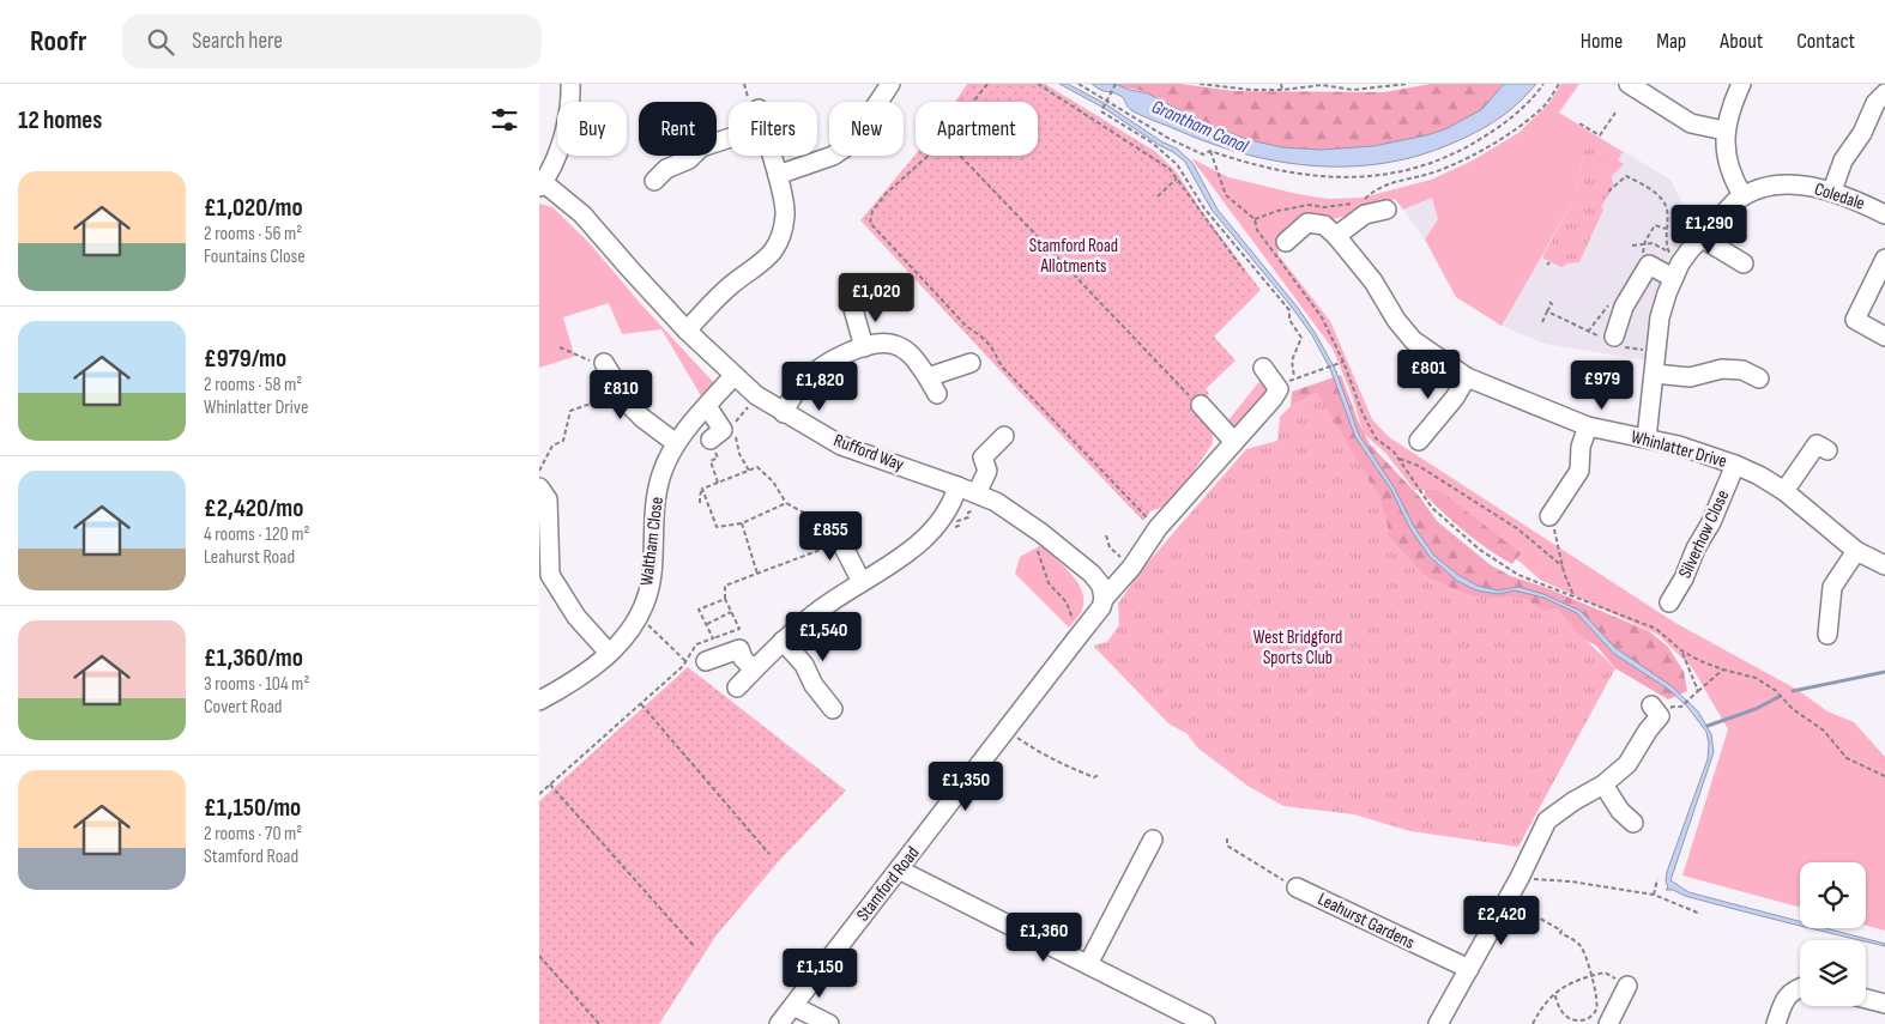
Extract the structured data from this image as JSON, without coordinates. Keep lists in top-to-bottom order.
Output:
{
  "streets": {
    "street": [
      "Coledale",
      "Whinlatter Drive",
      "Rufford Way",
      "Silverhow Close",
      "Waltham Close",
      "Stamford Road",
      "Leahurst Gardens"
    ]
  },
  "crossings": [
    ["Coledale", "Whinlatter Drive"],
    ["Whinlatter Drive", "Silverhow Close"],
    ["Rufford Way", "Waltham Close"],
    ["Rufford Way", "Stamford Road"]
  ],
  "water": ["Grantham Canal"],
  "parks": ["Stamford Road Allotments", "West Bridgford Sports Club"],
  "page": {
    "header": "Roofr",
    "search": "Search here",
    "nav": [
      "Home",
      "Map",
      "About",
      "Contact"
    ],
    "heading": "12 homes",
    "chip": [
      "Buy",
      "Rent",
      "Filters",
      "New",
      "Apartment"
    ],
    "list": [
      {
        "name": "£1,020/mo",
        "note": "2 rooms · 56 m² · Fountains Close"
      },
      {
        "name": "£979/mo",
        "note": "2 rooms · 58 m² · Whinlatter Drive"
      },
      {
        "name": "£2,420/mo",
        "note": "4 rooms · 120 m² · Leahurst Road"
      },
      {
        "name": "£1,360/mo",
        "note": "3 rooms · 104 m² · Covert Road"
      },
      {
        "name": "£1,150/mo",
        "note": "2 rooms · 70 m² · Stamford Road"
      }
    ],
    "price": [
      "£1,290",
      "£1,020",
      "£801",
      "£979",
      "£1,820",
      "£810",
      "£855",
      "£1,540",
      "£1,350",
      "£2,420",
      "£1,360",
      "£1,150"
    ]
  }
}
